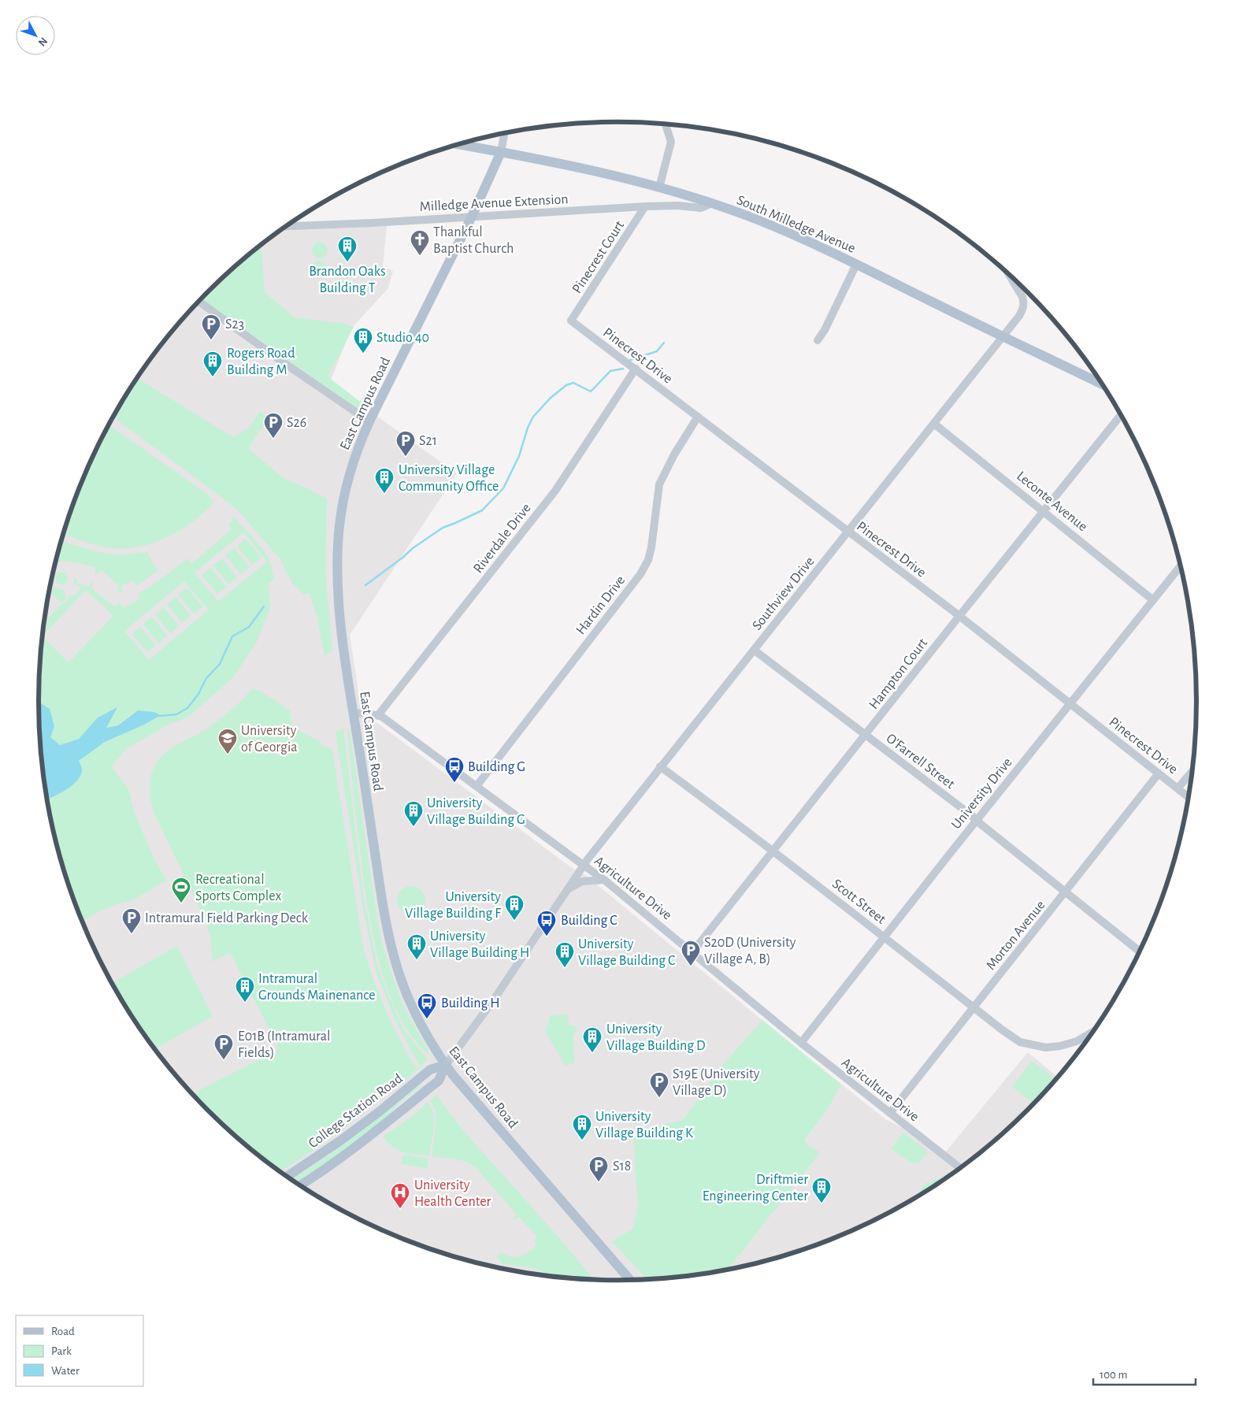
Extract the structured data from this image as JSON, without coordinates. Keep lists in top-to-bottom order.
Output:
{
  "streets": {
    "main road": ["South Milledge Avenue", "East Campus Road", "College Station Road"],
    "street": [
      "Milledge Avenue Extension",
      "Pinecrest Court",
      "Pinecrest Drive",
      "Leconte Avenue",
      "Riverdale Drive",
      "Southview Drive",
      "Hardin Drive",
      "Hampton Court",
      "O'Farrell Street",
      "University Drive",
      "Agriculture Drive",
      "Scott Street",
      "Morton Avenue"
    ]
  },
  "crossings": [
    ["Milledge Avenue Extension", "South Milledge Avenue"],
    ["Milledge Avenue Extension", "Pinecrest Court"],
    ["Milledge Avenue Extension", "East Campus Road"],
    ["South Milledge Avenue", "East Campus Road"],
    ["South Milledge Avenue", "Southview Drive"],
    ["Pinecrest Court", "Pinecrest Drive"],
    ["Pinecrest Drive", "Riverdale Drive"],
    ["Pinecrest Drive", "Southview Drive"],
    ["Pinecrest Drive", "Hardin Drive"],
    ["Pinecrest Drive", "Hampton Court"],
    ["Pinecrest Drive", "University Drive"],
    ["Pinecrest Drive", "Morton Avenue"],
    ["East Campus Road", "Agriculture Drive"],
    ["East Campus Road", "College Station Road"],
    ["Leconte Avenue", "Southview Drive"],
    ["Leconte Avenue", "Hampton Court"],
    ["Leconte Avenue", "University Drive"],
    ["Riverdale Drive", "Agriculture Drive"],
    ["Southview Drive", "O'Farrell Street"],
    ["Southview Drive", "Agriculture Drive"],
    ["Southview Drive", "Scott Street"],
    ["Southview Drive", "College Station Road"],
    ["Hardin Drive", "Agriculture Drive"],
    ["Hampton Court", "O'Farrell Street"],
    ["Hampton Court", "Agriculture Drive"],
    ["Hampton Court", "Scott Street"],
    ["O'Farrell Street", "University Drive"],
    ["O'Farrell Street", "Morton Avenue"],
    ["University Drive", "Agriculture Drive"],
    ["University Drive", "Scott Street"],
    ["Agriculture Drive", "Morton Avenue"],
    ["Agriculture Drive", "College Station Road"],
    ["Scott Street", "Morton Avenue"]
  ],
  "places": {
    "church": ["Thankful Baptist Church"],
    "building": [
      "Brandon Oaks Building T",
      "Studio 40",
      "Rogers Road Building M",
      "University Village Community Office",
      "University Village Building G",
      "University Village Building F",
      "University Village Building H",
      "University Village Building C",
      "Intramural Grounds Mainenance",
      "University Village Building D",
      "University Village Building K",
      "Driftmier Engineering Center"
    ],
    "parking": [
      "S23",
      "S26",
      "S21",
      "Intramural Field Parking Deck",
      "S20D (University Village A, B)",
      "E01B (Intramural Fields)",
      "S19E (University Village D)",
      "S18"
    ],
    "school or university": ["University of Georgia"],
    "bus stop": ["Building G", "Building C", "Building H"],
    "sports": ["Recreational Sports Complex"],
    "hospital": ["University Health Center"]
  },
  "legend": ["Road", "Park", "Water"],
  "scale_bar": "100 m",
  "north": "bottom right"
}
